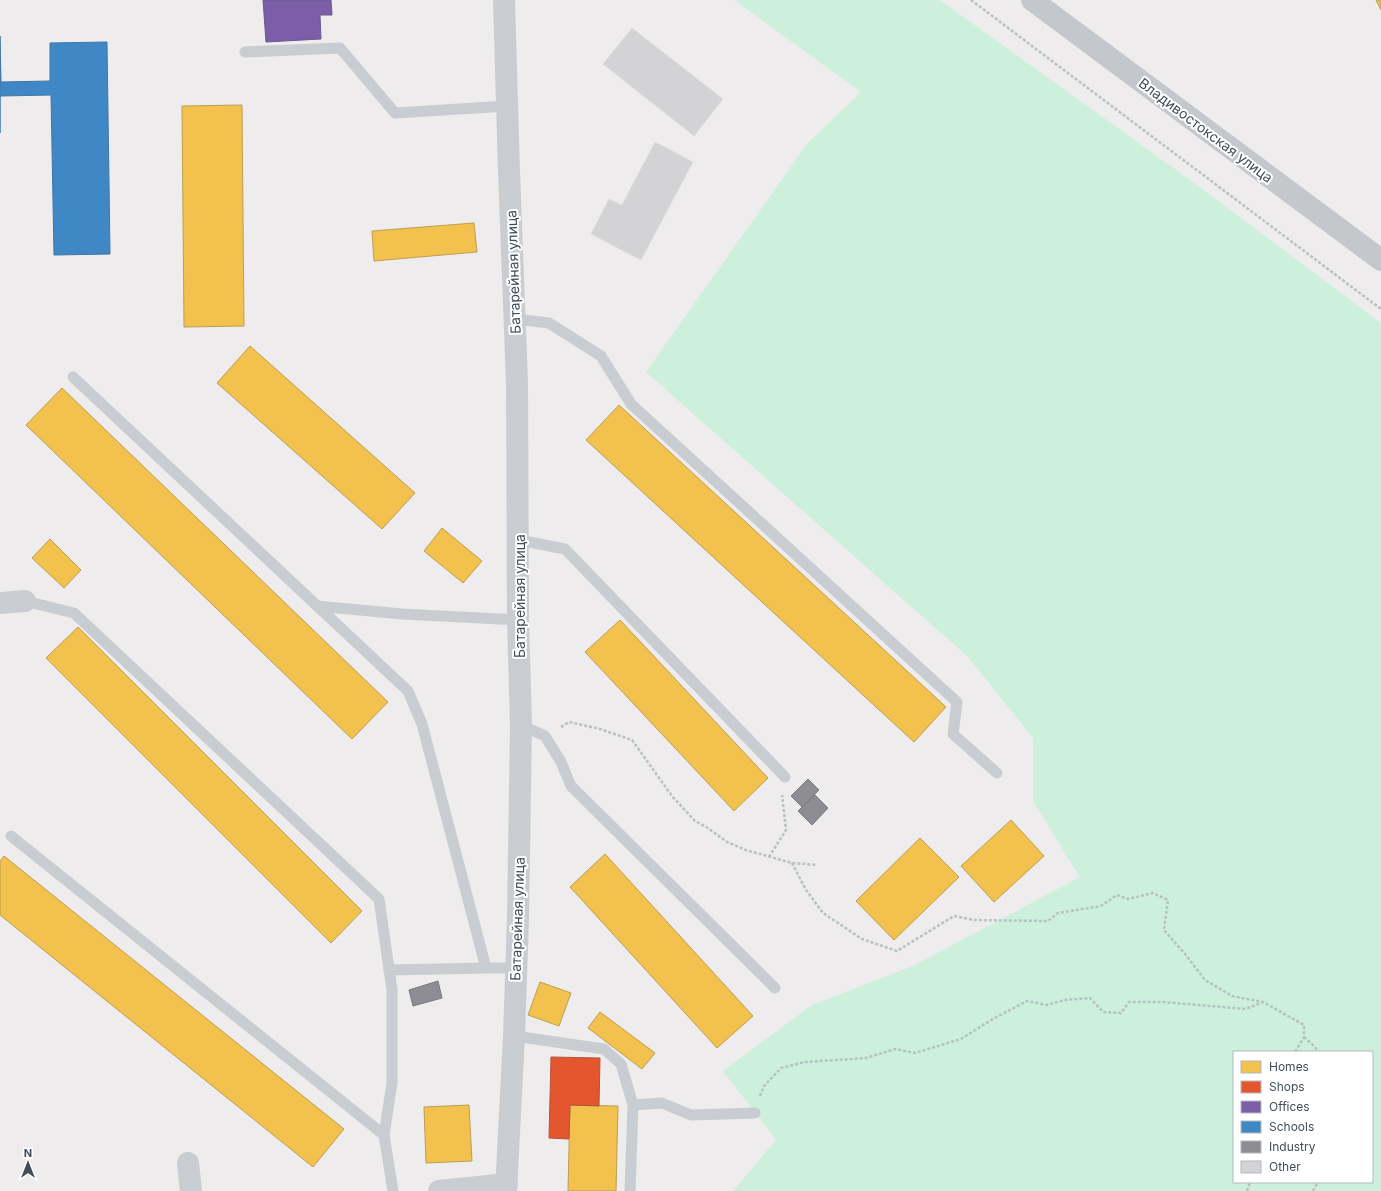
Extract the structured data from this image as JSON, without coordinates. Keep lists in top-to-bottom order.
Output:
{
  "streets": {
    "main road": ["Владивостокская улица"],
    "street": ["Батарейная улица"]
  },
  "legend": [
    "Homes",
    "Shops",
    "Offices",
    "Schools",
    "Industry",
    "Other"
  ],
  "north": "top"
}
